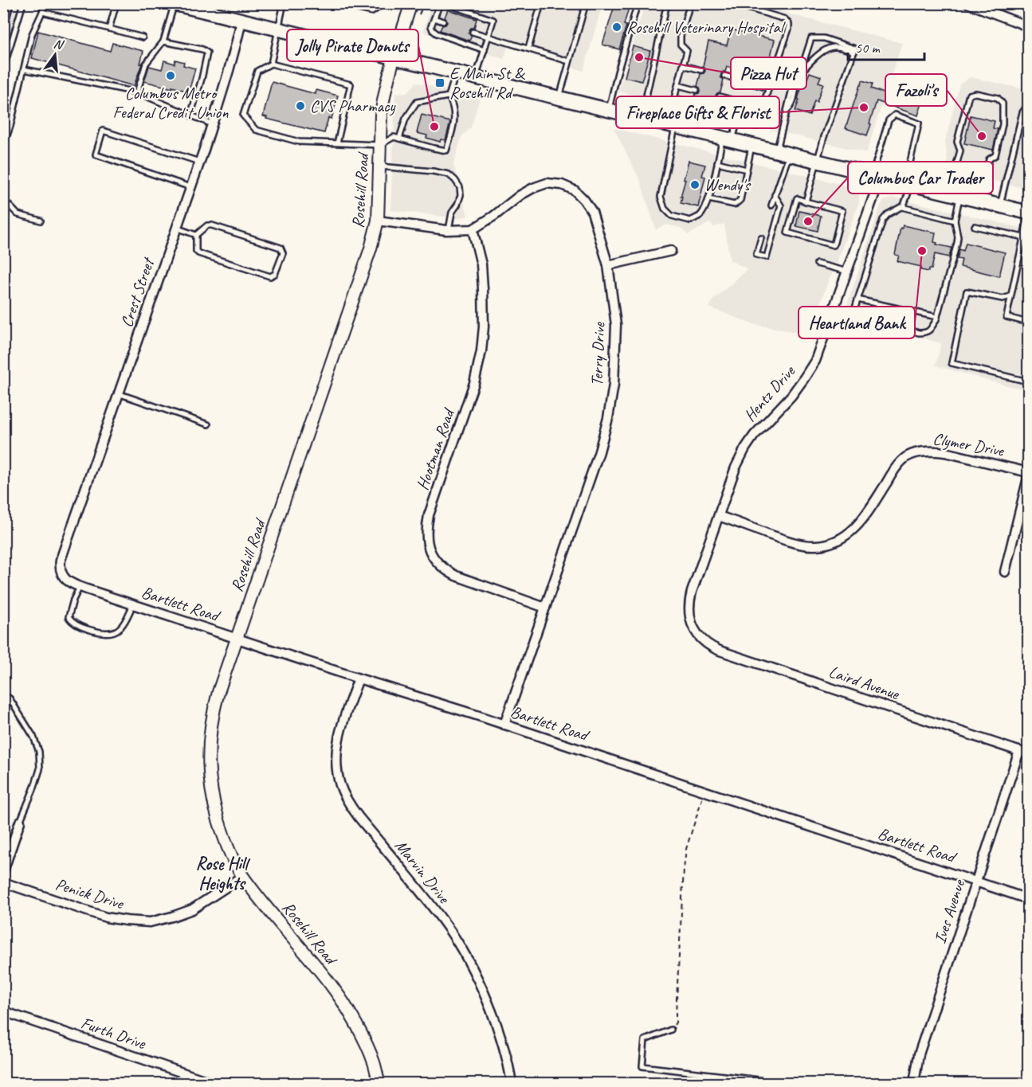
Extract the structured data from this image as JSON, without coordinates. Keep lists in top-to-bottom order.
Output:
{
  "streets": {
    "street": [
      "Rosehill Road",
      "Crest Street",
      "Terry Drive",
      "Hentz Drive",
      "Clymer Drive",
      "Hootman Road",
      "Bartlett Road",
      "Laird Avenue",
      "Marvin Drive",
      "Penick Drive",
      "Ives Avenue",
      "Furth Drive"
    ]
  },
  "crossings": [
    ["Rosehill Road", "Terry Drive"],
    ["Rosehill Road", "Bartlett Road"],
    ["Rosehill Road", "Penick Drive"],
    ["Crest Street", "Bartlett Road"],
    ["Terry Drive", "Hootman Road"],
    ["Terry Drive", "Bartlett Road"],
    ["Hentz Drive", "Clymer Drive"],
    ["Hentz Drive", "Laird Avenue"],
    ["Bartlett Road", "Marvin Drive"],
    ["Bartlett Road", "Ives Avenue"],
    ["Laird Avenue", "Ives Avenue"]
  ],
  "districts": ["Rose Hill Heights"],
  "places": {
    "other": [
      "Rosehill Veterinary Hospital",
      "Pizza Hut",
      "Columbus Metro Federal Credit Union",
      "CVS Pharmacy",
      "Fireplace Gifts & Florist",
      "Jolly Pirate Donuts",
      "Fazoli's",
      "Wendy's",
      "Columbus Car Trader",
      "Heartland Bank"
    ],
    "transit": ["E Main St & Rosehill Rd"]
  },
  "scale_bar": "50 m",
  "north": "top"
}
